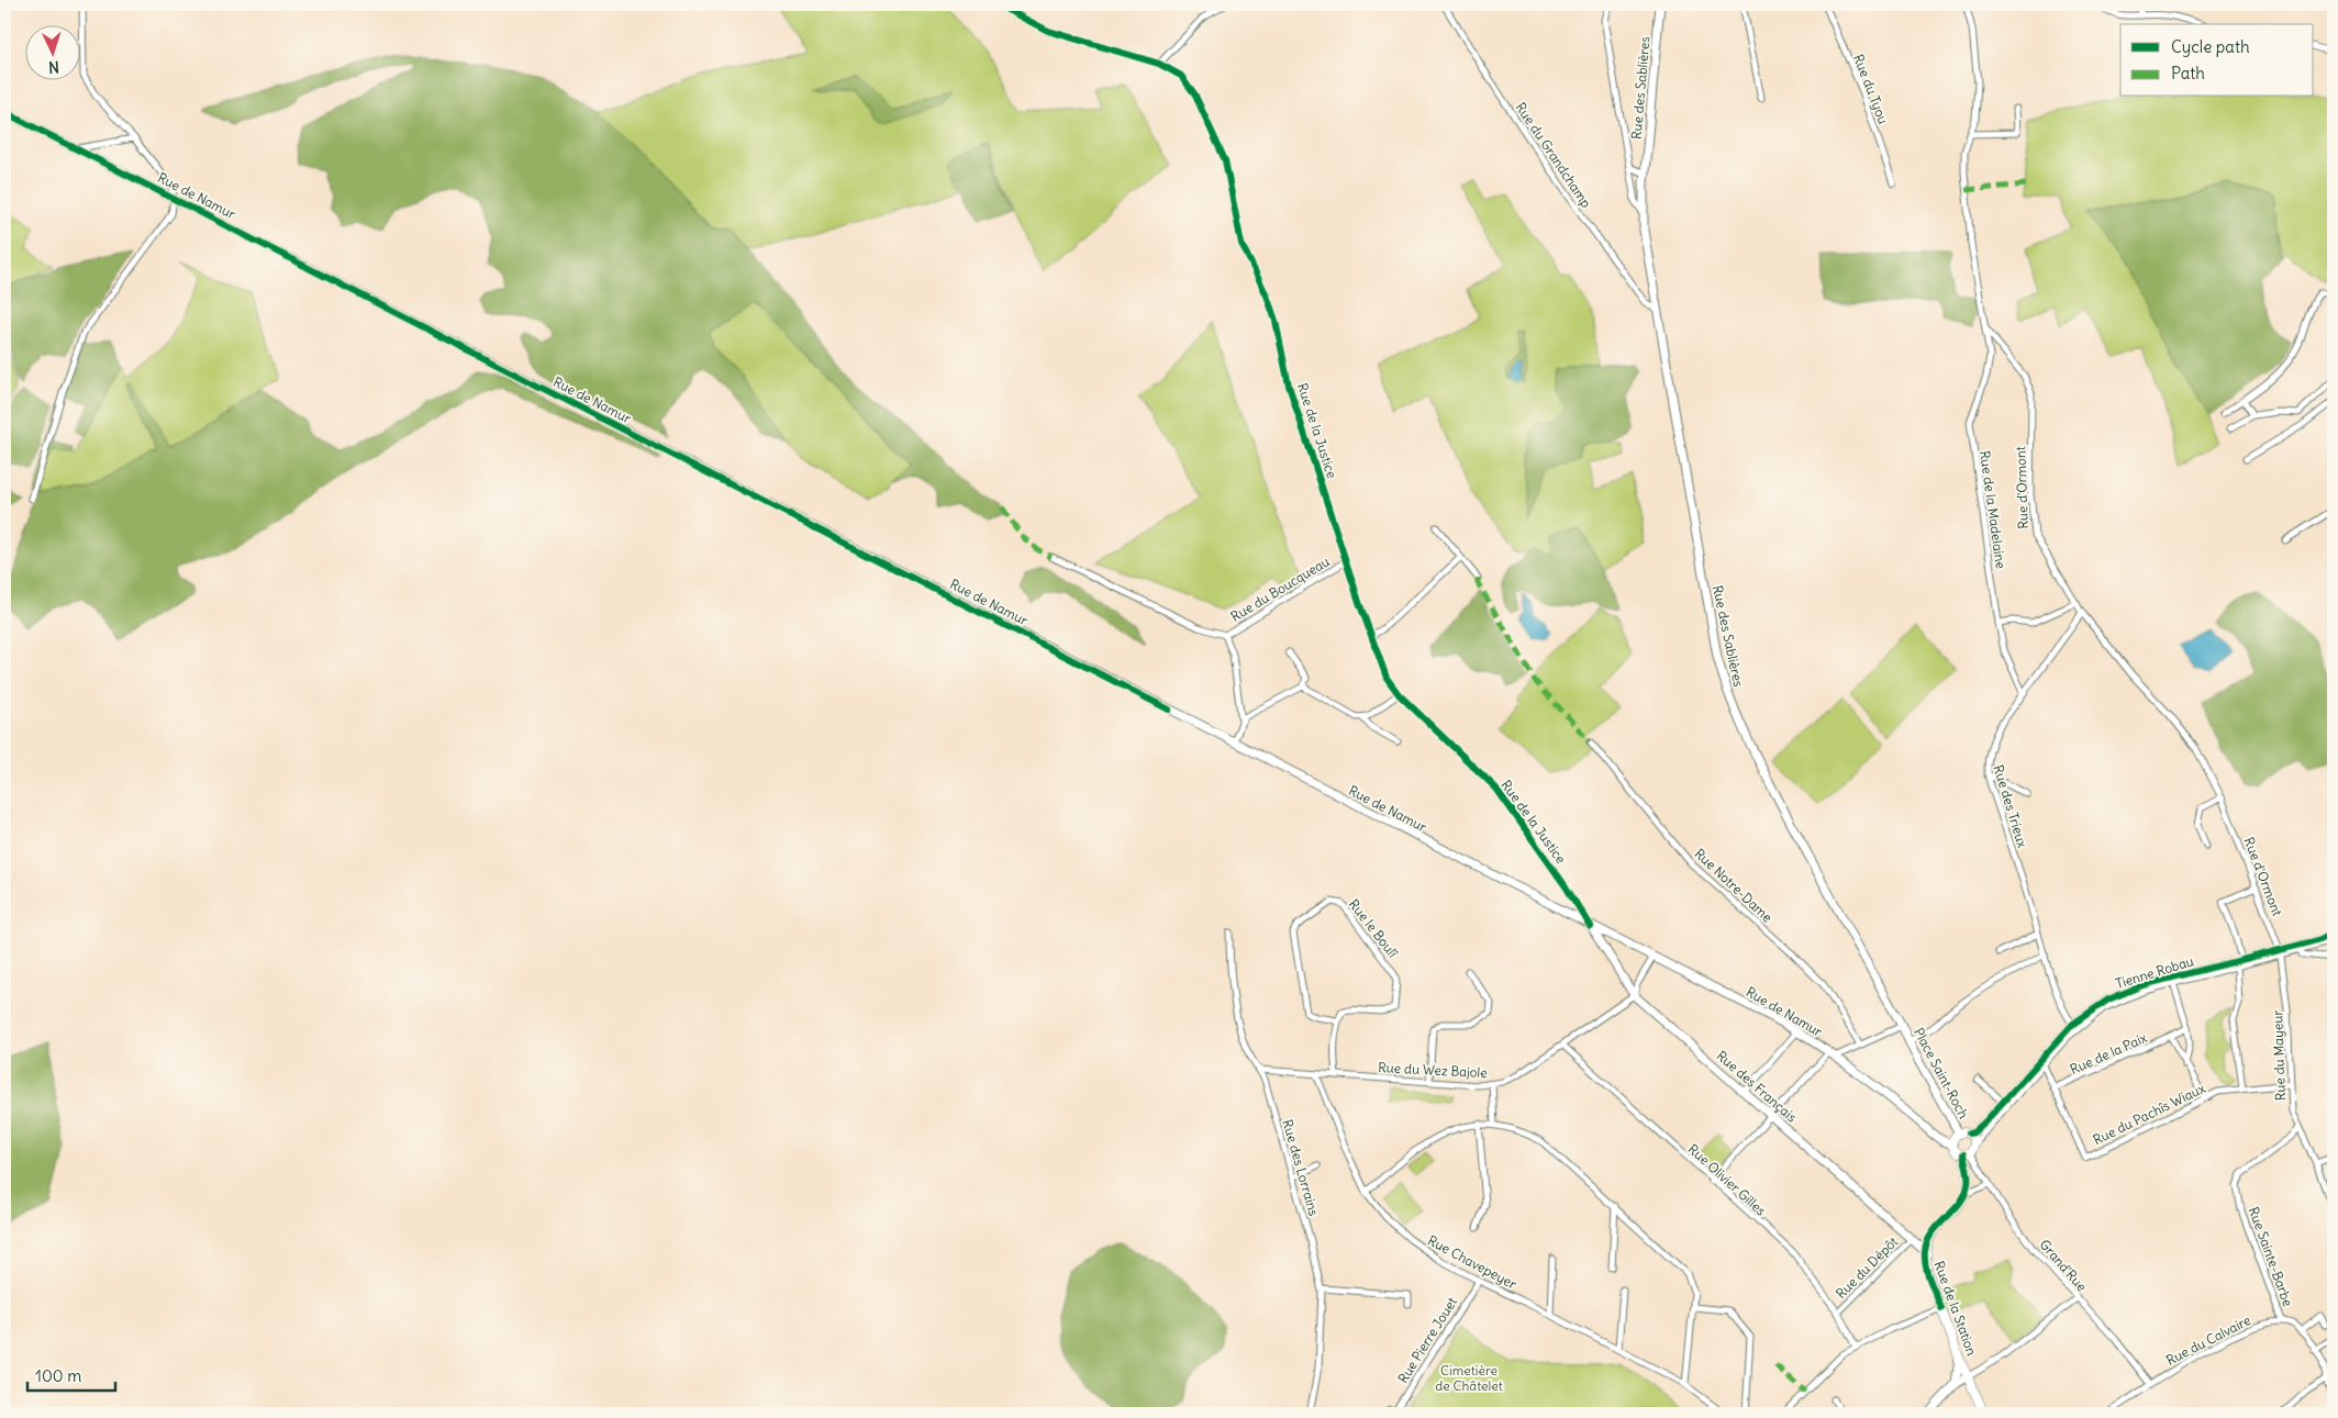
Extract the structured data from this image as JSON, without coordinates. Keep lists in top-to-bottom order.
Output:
{
  "streets": {
    "main road": [
      "Rue des Sablières",
      "Rue de Namur",
      "Tienne Robau",
      "Place Saint-Roch",
      "Rue des Français",
      "Rue de la Station"
    ],
    "street": [
      "Rue du Tyou",
      "Rue du Grandchamp",
      "Rue de la Justice",
      "Rue d'Ormont",
      "Rue de la Madelaine",
      "Rue du Boucqueau",
      "Rue des Trieux",
      "Rue Notre-Dame",
      "Rue le Boulî",
      "Rue de la Paix",
      "Rue du Mayeur",
      "Rue du Wez Bajole",
      "Rue du Pachîs Wiaux",
      "Rue des Lorrains",
      "Rue Olivier Gilles",
      "Rue Sainte-Barbe",
      "Rue Chavepeyer",
      "Grand'Rue",
      "Rue du Dépôt",
      "Rue Pierre Jouet",
      "Rue du Calvaire"
    ]
  },
  "crossings": [
    ["Rue des Sablières", "Rue du Grandchamp"],
    ["Rue des Sablières", "Place Saint-Roch"],
    ["Rue de Namur", "Rue de la Justice"],
    ["Rue de Namur", "Tienne Robau"],
    ["Rue de Namur", "Rue du Wez Bajole"],
    ["Rue de Namur", "Place Saint-Roch"],
    ["Rue de Namur", "Rue des Français"],
    ["Rue de Namur", "Grand'Rue"],
    ["Rue de la Justice", "Rue du Boucqueau"],
    ["Rue de la Justice", "Rue des Français"],
    ["Rue d'Ormont", "Rue de la Madelaine"],
    ["Rue d'Ormont", "Rue des Trieux"],
    ["Rue d'Ormont", "Tienne Robau"],
    ["Rue d'Ormont", "Rue du Mayeur"],
    ["Rue de la Madelaine", "Rue des Trieux"],
    ["Rue des Trieux", "Tienne Robau"],
    ["Tienne Robau", "Rue du Mayeur"],
    ["Tienne Robau", "Place Saint-Roch"],
    ["Tienne Robau", "Rue du Pachîs Wiaux"],
    ["Tienne Robau", "Grand'Rue"],
    ["Rue de la Paix", "Rue du Pachîs Wiaux"],
    ["Rue du Mayeur", "Rue du Pachîs Wiaux"],
    ["Rue du Mayeur", "Rue Sainte-Barbe"],
    ["Rue du Wez Bajole", "Rue des Français"],
    ["Rue du Wez Bajole", "Rue des Lorrains"],
    ["Rue du Wez Bajole", "Rue Olivier Gilles"],
    ["Rue du Wez Bajole", "Rue Chavepeyer"],
    ["Place Saint-Roch", "Grand'Rue"],
    ["Rue des Français", "Rue du Dépôt"],
    ["Rue des Français", "Rue de la Station"],
    ["Rue Olivier Gilles", "Rue du Dépôt"],
    ["Rue Sainte-Barbe", "Rue du Calvaire"],
    ["Rue Chavepeyer", "Rue Pierre Jouet"],
    ["Grand'Rue", "Rue du Calvaire"]
  ],
  "parks": ["Cimetière de Châtelet"],
  "legend": ["Cycle path", "Path"],
  "scale_bar": "100 m",
  "north": "bottom"
}
